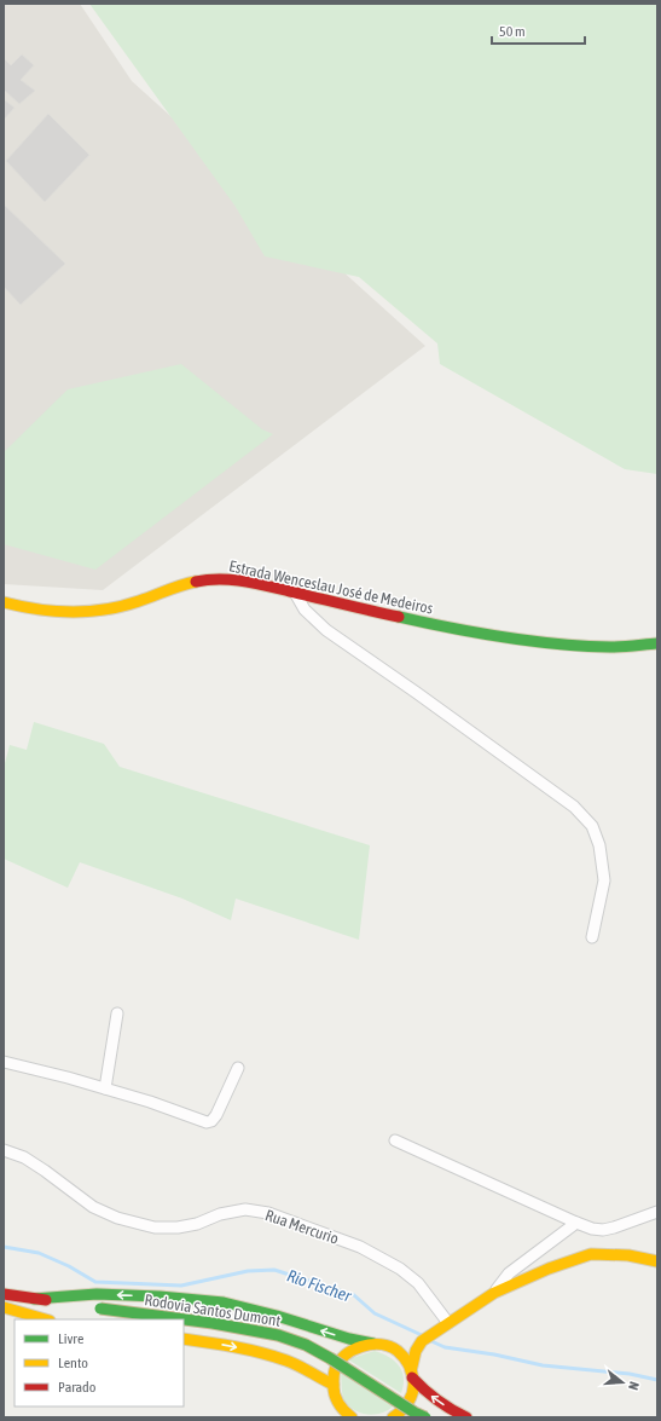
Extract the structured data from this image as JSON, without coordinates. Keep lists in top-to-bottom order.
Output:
{
  "streets": {
    "main road": ["Estrada Wenceslau José de Medeiros", "Rodovia Santos Dumont"],
    "street": ["Rua Mercurio"]
  },
  "water": ["Rio Fischer"],
  "legend": ["Livre", "Lento", "Parado"],
  "scale_bar": "50 m",
  "north": "right"
}
